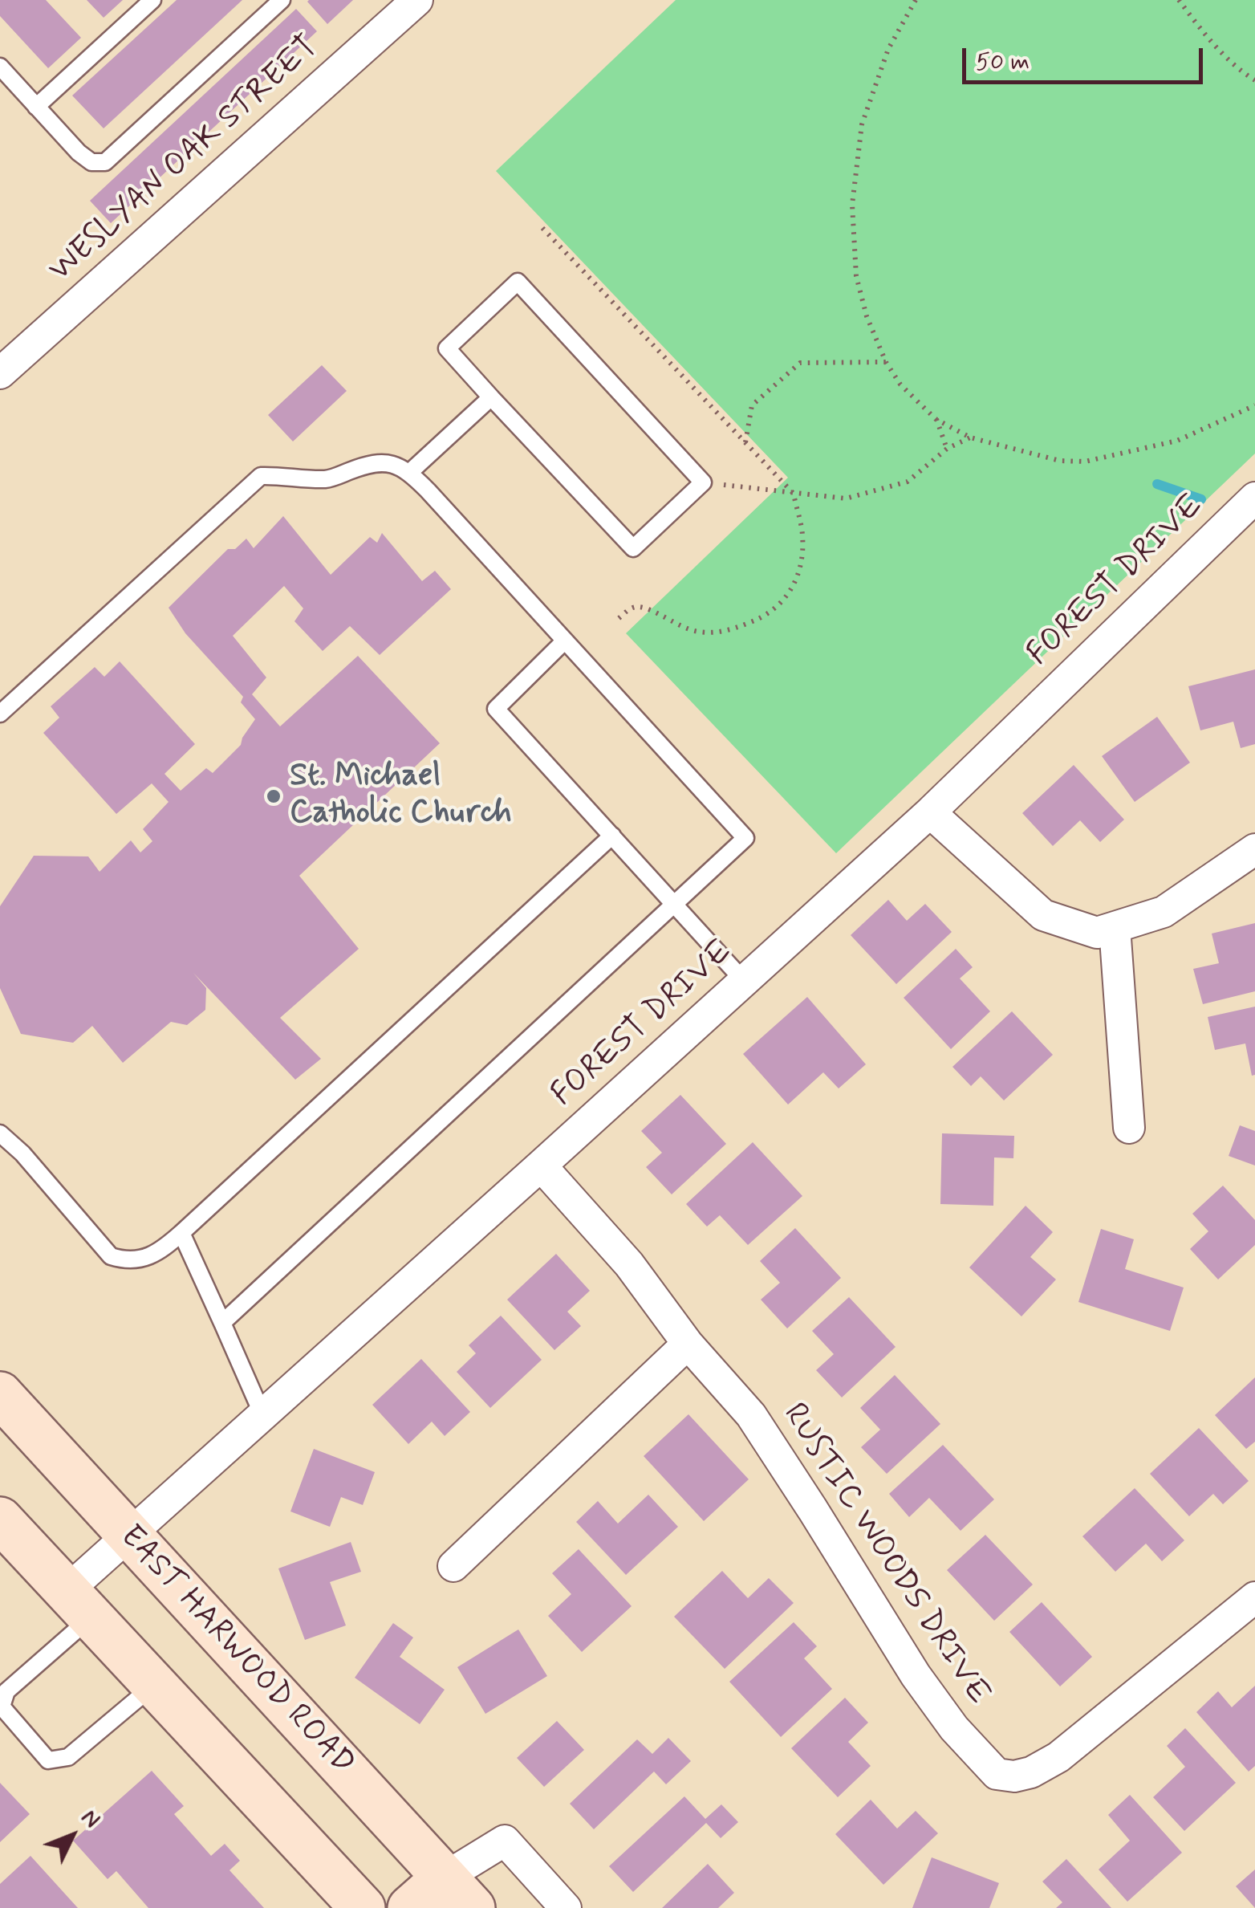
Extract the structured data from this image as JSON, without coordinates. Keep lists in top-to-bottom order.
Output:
{
  "streets": {
    "main road": ["EAST HARWOOD ROAD"],
    "street": ["WESLYAN OAK STREET", "FOREST DRIVE", "RUSTIC WOODS DRIVE"]
  },
  "crossings": [
    ["FOREST DRIVE", "RUSTIC WOODS DRIVE"],
    ["FOREST DRIVE", "EAST HARWOOD ROAD"]
  ],
  "places": ["St. Michael Catholic Church"],
  "scale_bar": "50 m",
  "north": "top right"
}
